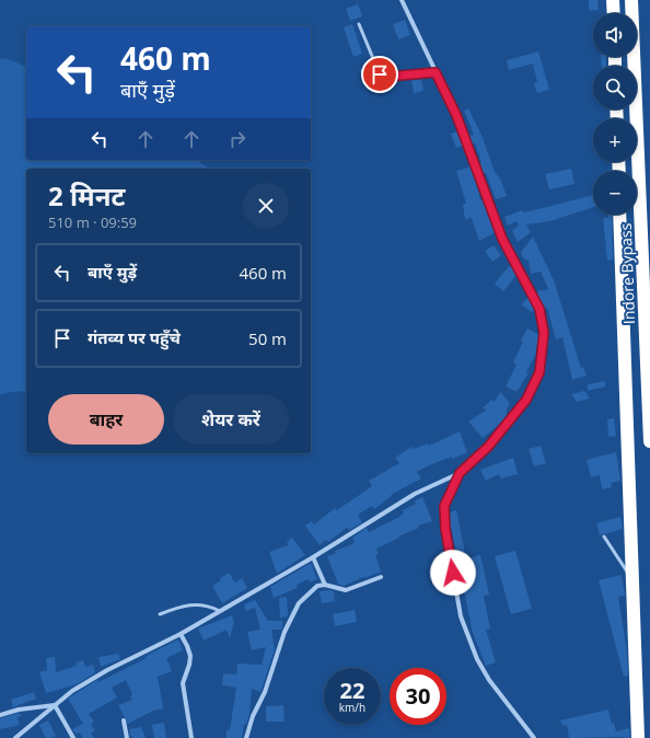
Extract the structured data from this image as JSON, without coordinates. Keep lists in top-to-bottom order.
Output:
{
  "streets": {
    "highway": ["Indore Bypass"]
  },
  "page": {
    "map_buttons": ["+", "−"],
    "turn": ["460 m", "बाएँ मुड़ें"],
    "heading": ["2 मिनट", "510 m · 09:59"],
    "list": [
      {
        "name": "बाएँ मुड़ें",
        "value": "460 m"
      },
      {
        "name": "गंतव्य पर पहुँचे",
        "value": "50 m"
      }
    ],
    "buttons": ["बाहर", "शेयर करें"],
    "speed": "22 km/h",
    "limit": "30"
  }
}
